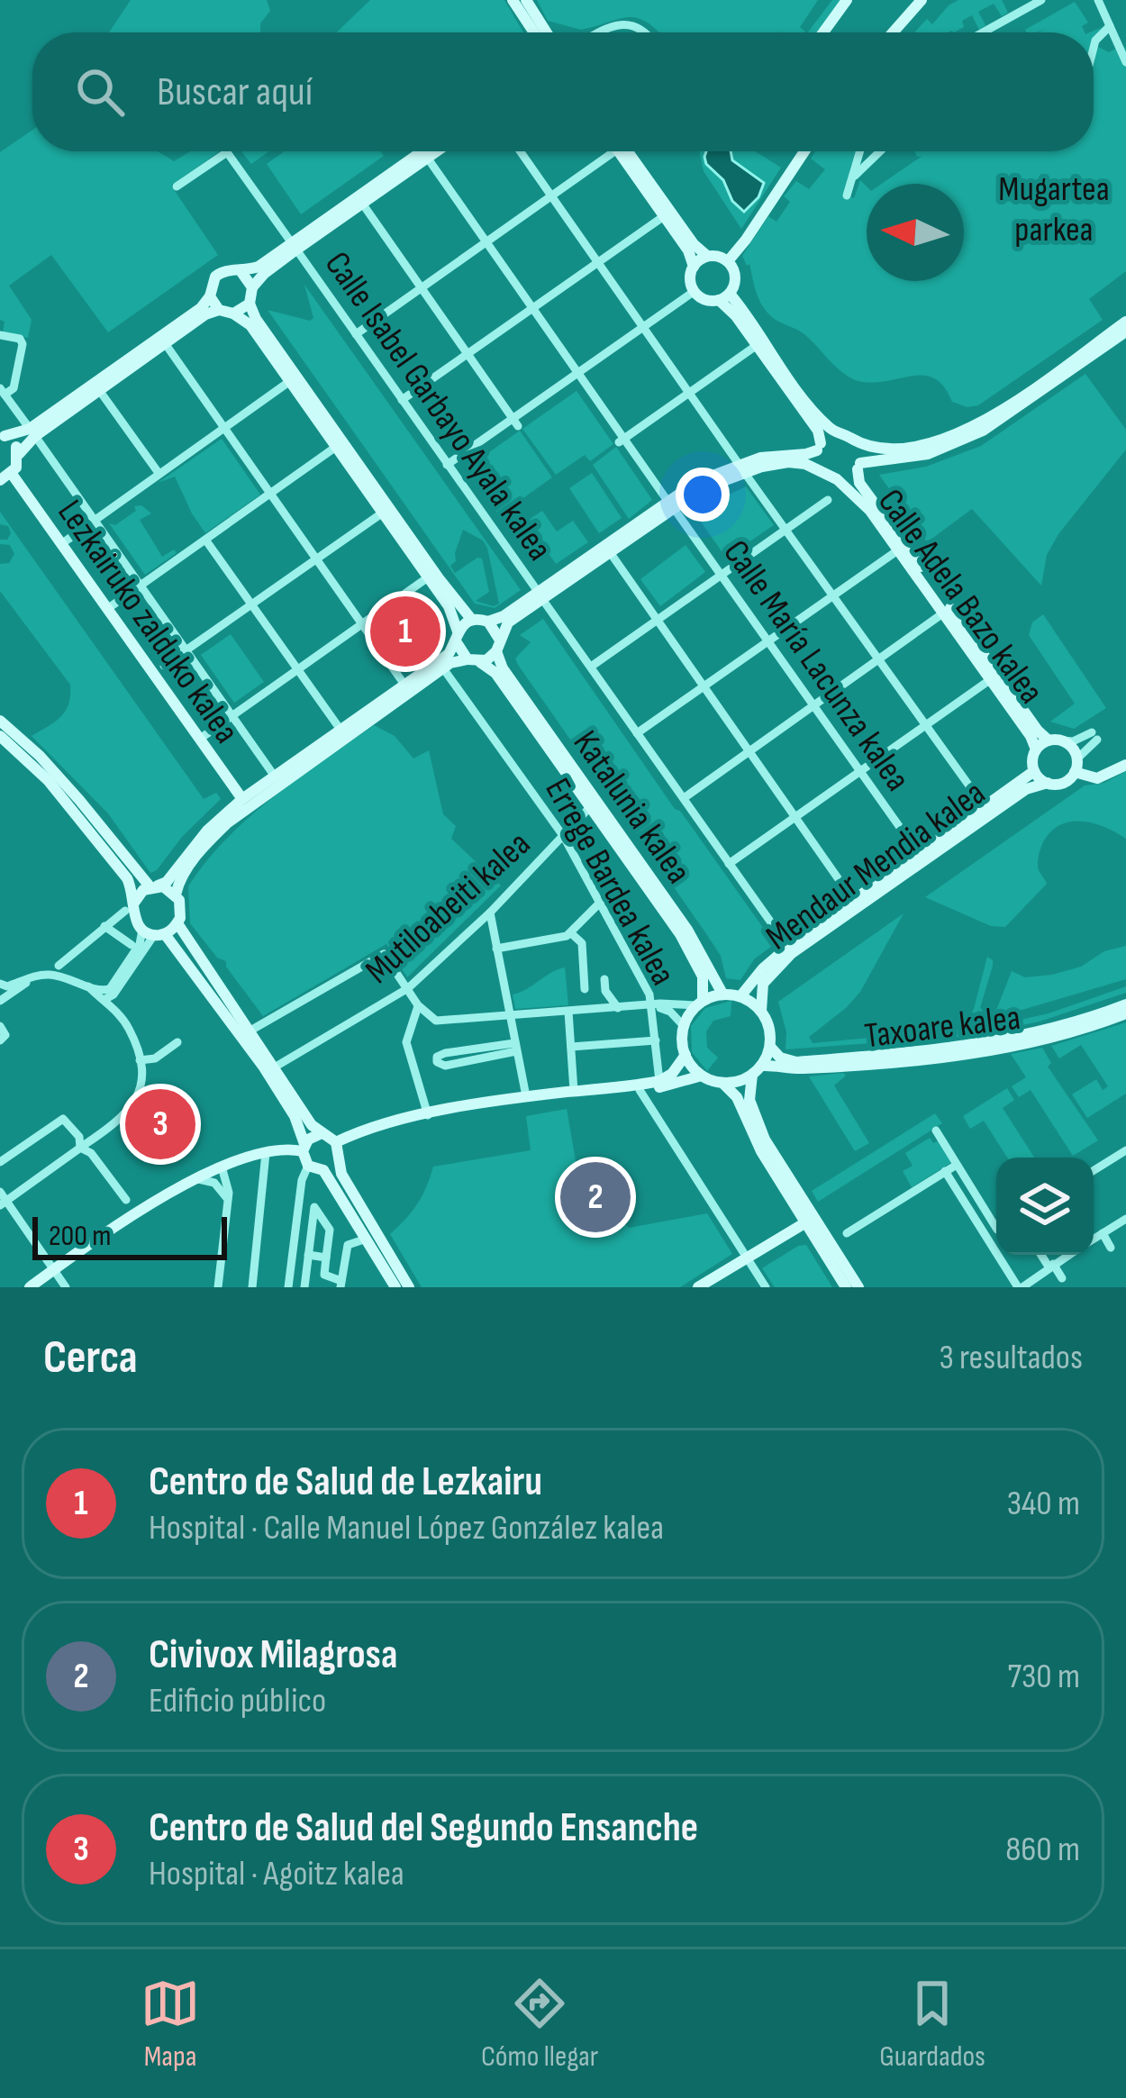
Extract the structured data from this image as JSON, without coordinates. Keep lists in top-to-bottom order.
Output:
{
  "streets": {
    "street": [
      "Calle Isabel Garbayo Ayala kalea",
      "Calle Adela Bazo kalea",
      "Lezkairuko zalduko kalea",
      "Calle María Lacunza kalea",
      "Katalunia kalea",
      "Mendaur Mendia kalea",
      "Errege Bardea kalea",
      "Mutiloabeiti kalea",
      "Taxoare kalea"
    ]
  },
  "crossings": [
    ["Calle Isabel Garbayo Ayala kalea", "Mendaur Mendia kalea"],
    ["Calle Adela Bazo kalea", "Mendaur Mendia kalea"],
    ["Calle María Lacunza kalea", "Mendaur Mendia kalea"],
    ["Katalunia kalea", "Mendaur Mendia kalea"],
    ["Katalunia kalea", "Mutiloabeiti kalea"],
    ["Katalunia kalea", "Taxoare kalea"],
    ["Mendaur Mendia kalea", "Taxoare kalea"],
    ["Errege Bardea kalea", "Mutiloabeiti kalea"]
  ],
  "parks": ["Mugartea parkea"],
  "scale_bar": "200 m",
  "north": "left",
  "page": {
    "search": "Buscar aquí",
    "pins": ["1", "3", "2"],
    "scale": "200 m",
    "heading": ["Cerca", "3 resultados"],
    "list": [
      {
        "mark": "1",
        "name": "Centro de Salud de Lezkairu",
        "note": "Hospital · Calle Manuel López González kalea",
        "value": "340 m"
      },
      {
        "mark": "2",
        "name": "Civivox Milagrosa",
        "note": "Edificio público",
        "value": "730 m"
      },
      {
        "mark": "3",
        "name": "Centro de Salud del Segundo Ensanche",
        "note": "Hospital · Agoitz kalea",
        "value": "860 m"
      }
    ],
    "nav": ["Mapa", "Cómo llegar", "Guardados"]
  }
}
